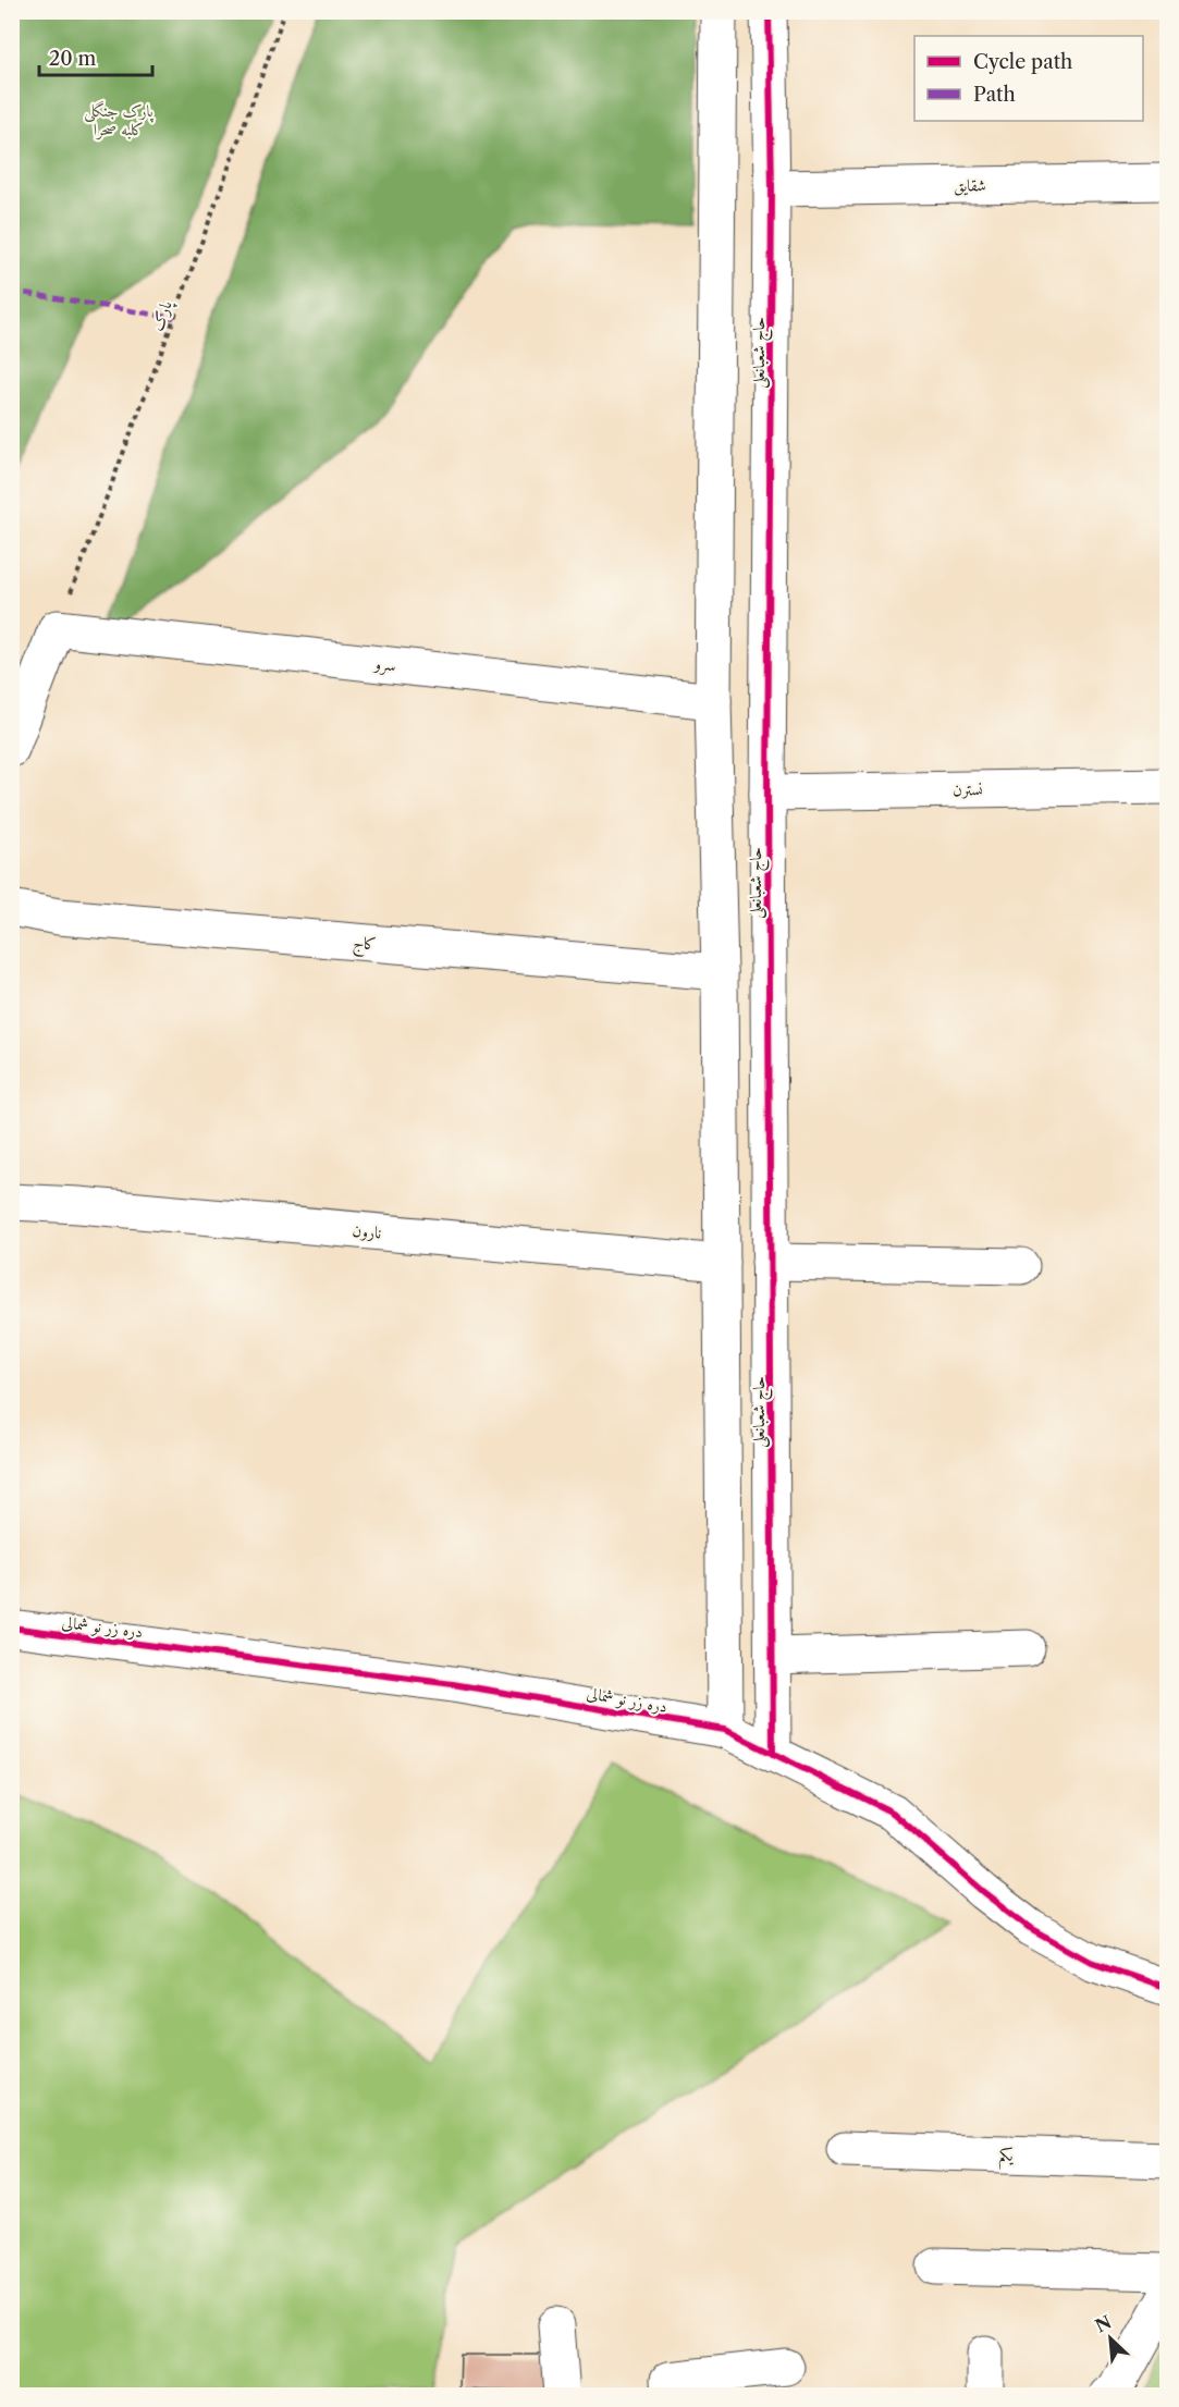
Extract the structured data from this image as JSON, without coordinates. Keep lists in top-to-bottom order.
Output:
{
  "streets": {
    "street": [
      "شقایق",
      "حاج شعبانعلی",
      "سرو",
      "نسترن",
      "کاج",
      "نارون",
      "دره زر نو شمالی",
      "یکم"
    ],
    "path": ["پارک"]
  },
  "crossings": [
    ["شقایق", "حاج شعبانعلی"],
    ["پارک", "سرو"],
    ["حاج شعبانعلی", "سرو"],
    ["حاج شعبانعلی", "نسترن"],
    ["حاج شعبانعلی", "کاج"],
    ["حاج شعبانعلی", "دره زر نو شمالی"]
  ],
  "parks": ["پارک جنگلی کلبه صحرا"],
  "legend": ["Cycle path", "Path"],
  "scale_bar": "20 m",
  "north": "top left"
}
